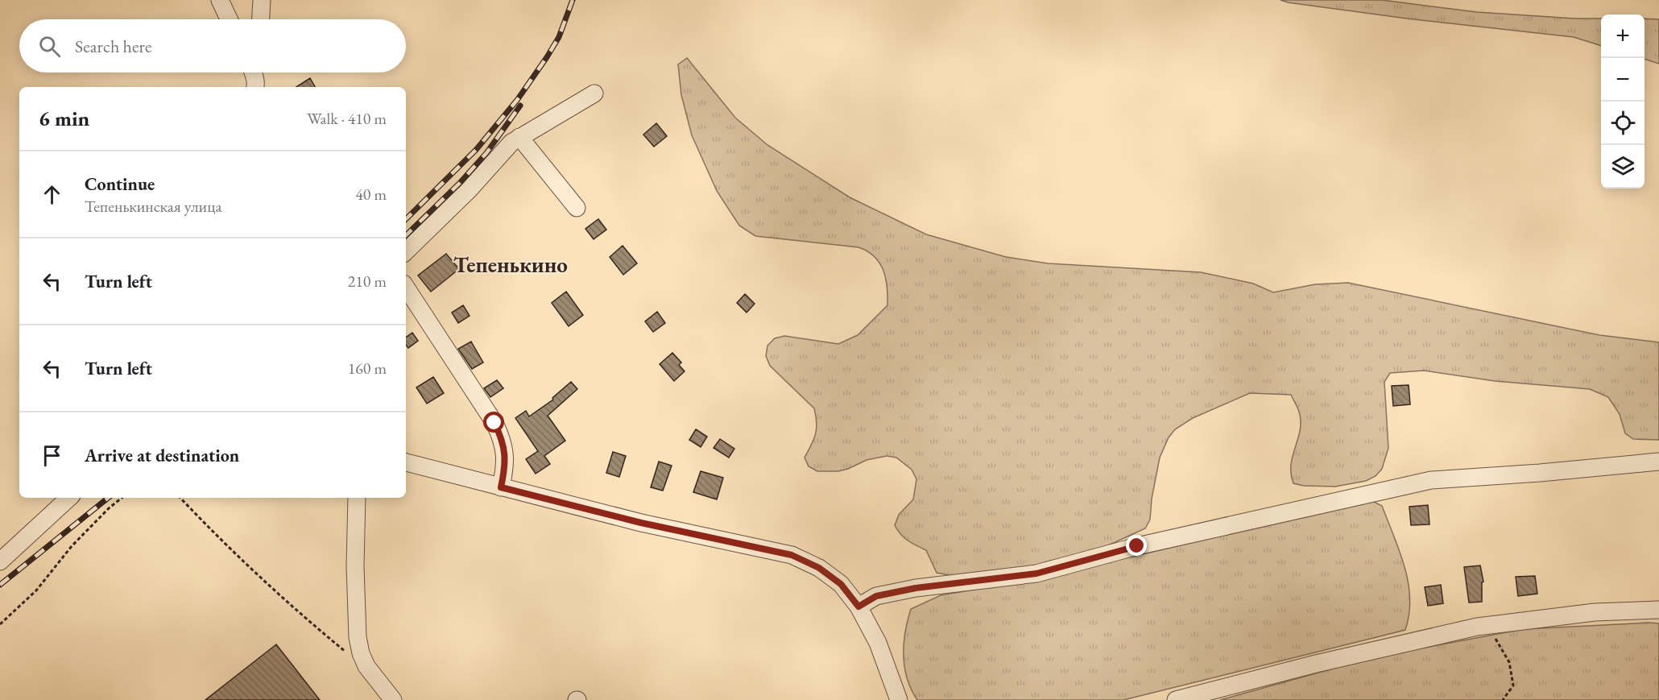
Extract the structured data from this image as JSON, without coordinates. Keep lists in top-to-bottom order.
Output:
{
  "districts": ["Тепенькино"],
  "page": {
    "map_buttons": ["+", "−"],
    "search": "Search here",
    "heading": ["6 min", "Walk · 410 m"],
    "list": [
      ["Continue", "Тепенькинская улица", "40 m"],
      ["Turn left", "210 m"],
      ["Turn left", "160 m"],
      "Arrive at destination"
    ]
  }
}
